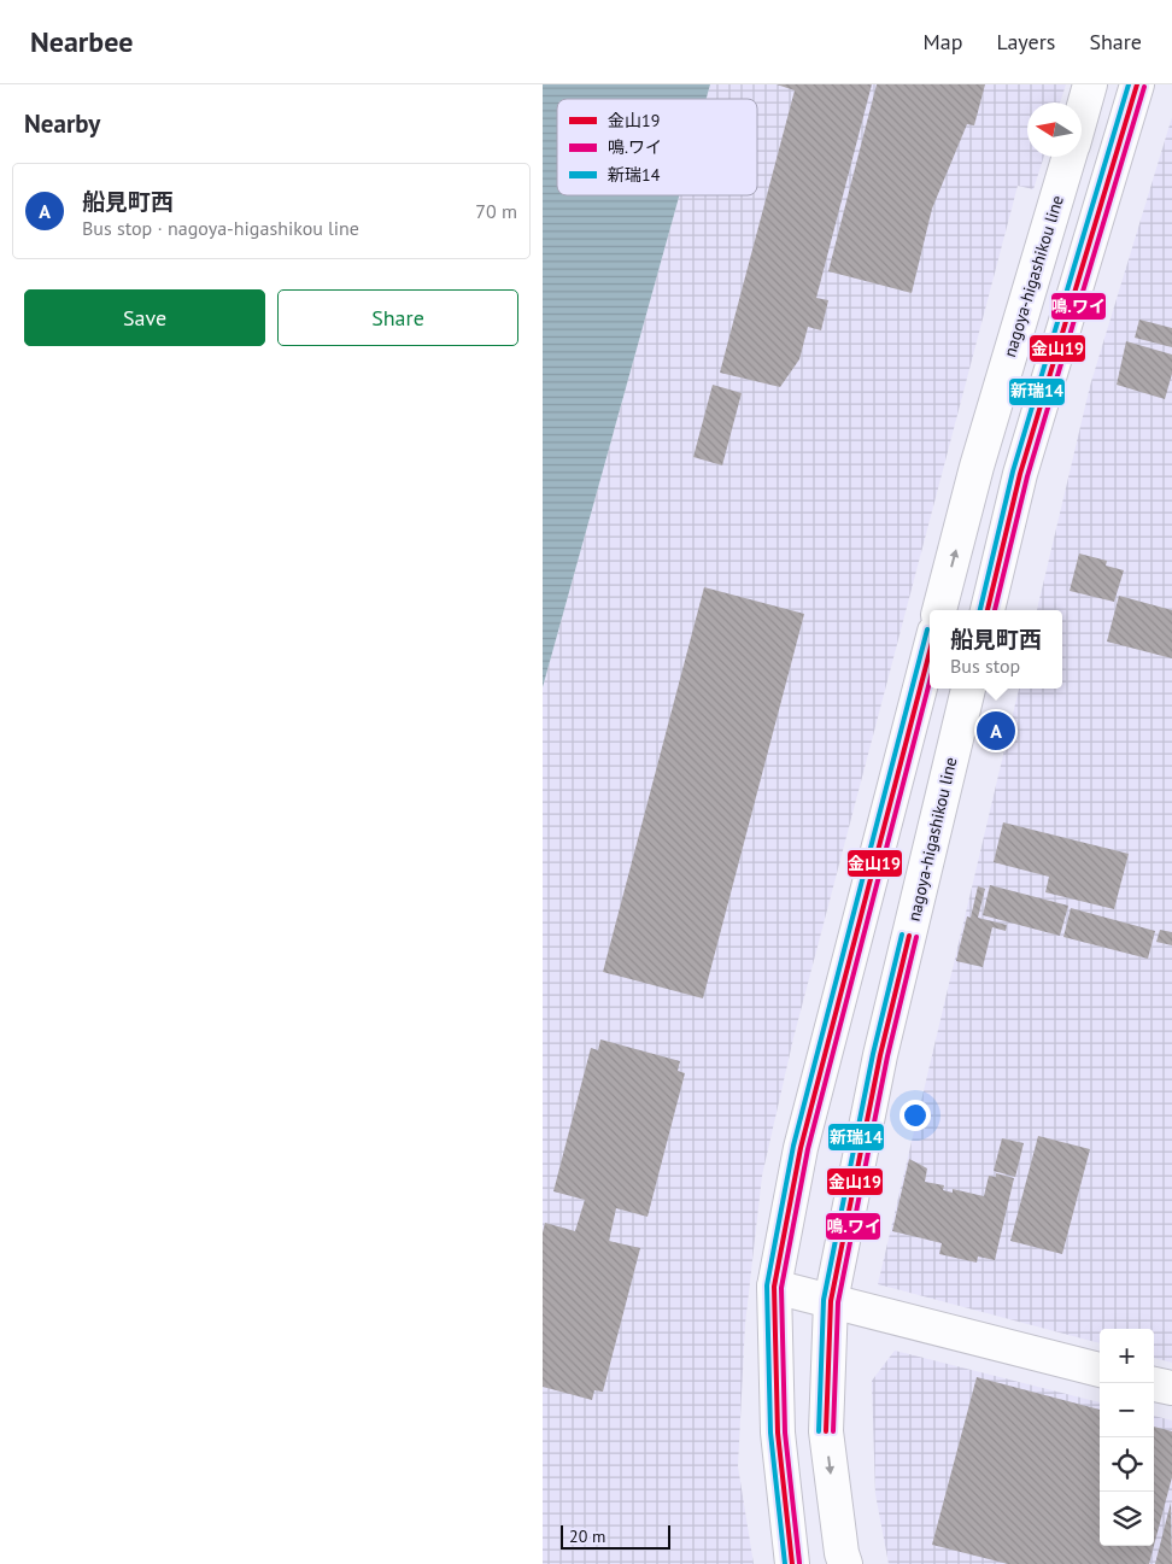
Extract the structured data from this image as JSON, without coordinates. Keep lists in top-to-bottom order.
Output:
{
  "streets": {
    "main road": ["nagoya-higashikou line"]
  },
  "lines": ["transit line 金山19", "transit line 新瑞14", "transit line 鳴.ワイ"],
  "legend": ["金山19", "鳴.ワイ", "新瑞14"],
  "scale_bar": "20 m",
  "north": "left",
  "page": {
    "header": "Nearbee",
    "nav": ["Map", "Layers", "Share"],
    "heading": "Nearby",
    "list": [
      {
        "mark": "A",
        "name": "船見町西",
        "note": "Bus stop · nagoya-higashikou line",
        "value": "70 m"
      }
    ],
    "buttons": ["Save", "Share"],
    "popup": ["船見町西", "Bus stop"],
    "pins": "A",
    "map_buttons": ["+", "−"],
    "scale": "20 m"
  }
}
